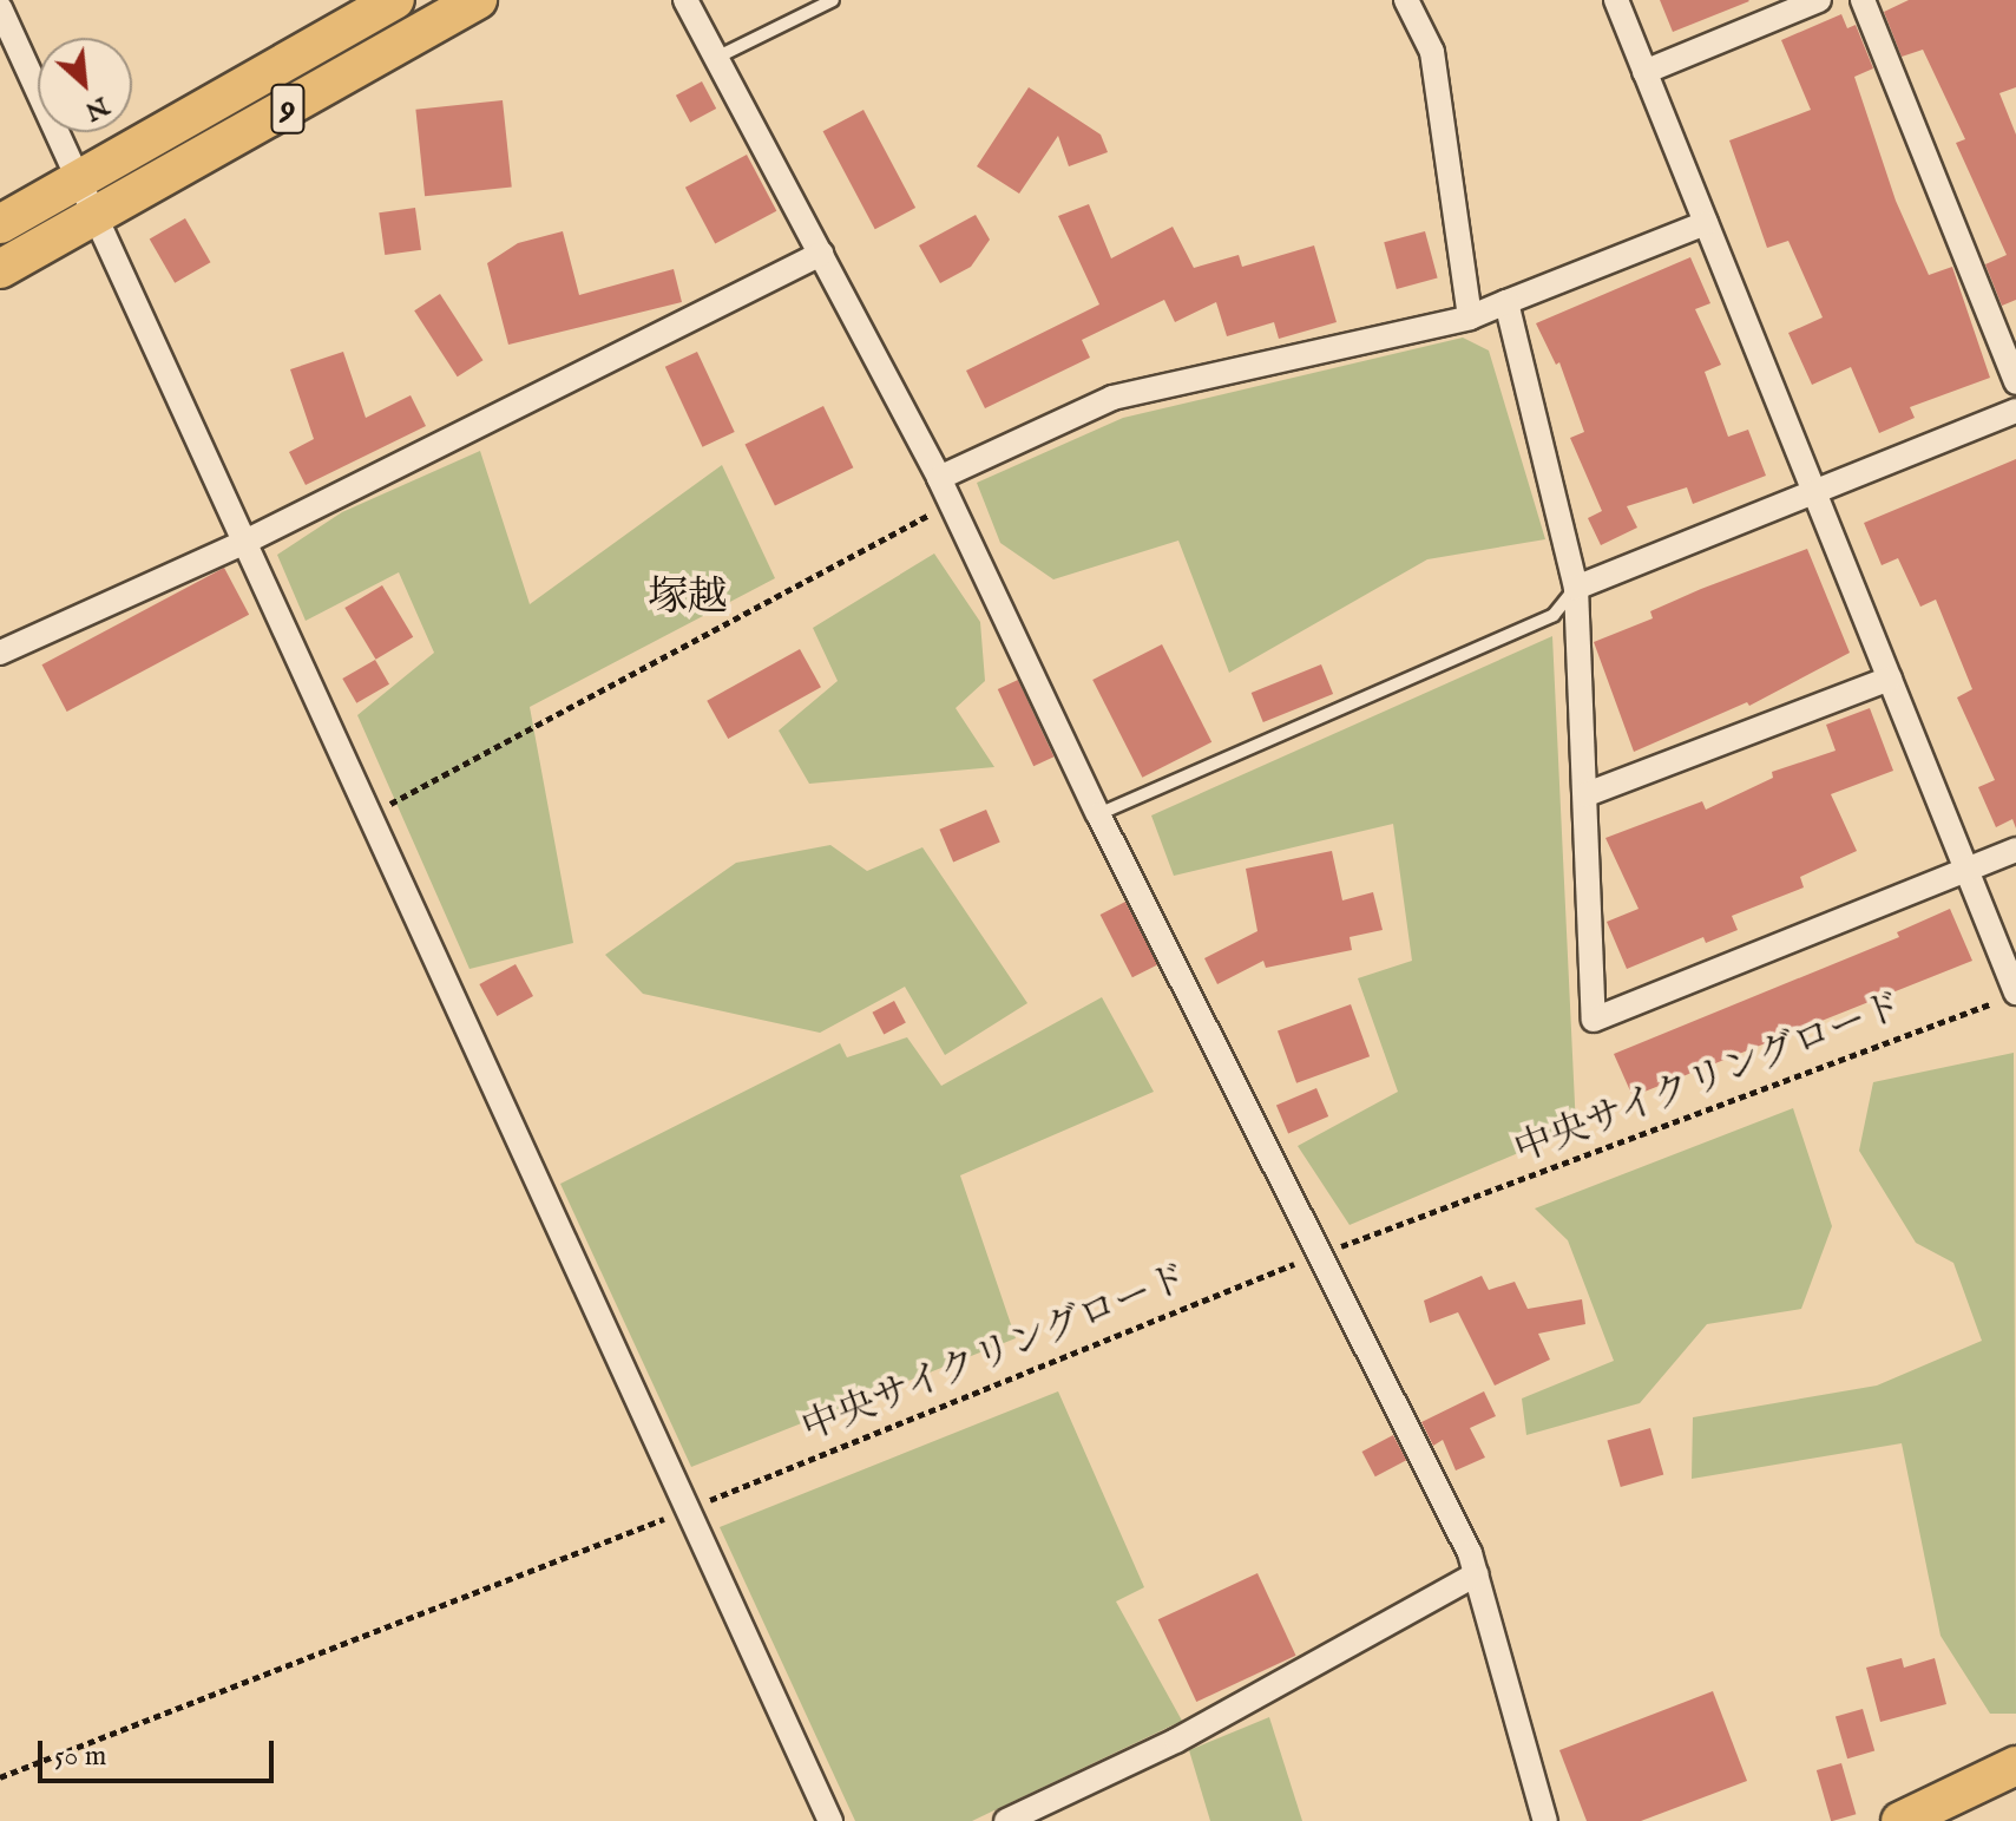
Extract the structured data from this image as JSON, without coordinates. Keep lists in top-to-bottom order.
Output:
{
  "streets": {
    "main road": ["9"],
    "path": ["中央サイクリングロード"]
  },
  "districts": ["塚越"],
  "scale_bar": "50 m",
  "north": "bottom right"
}
